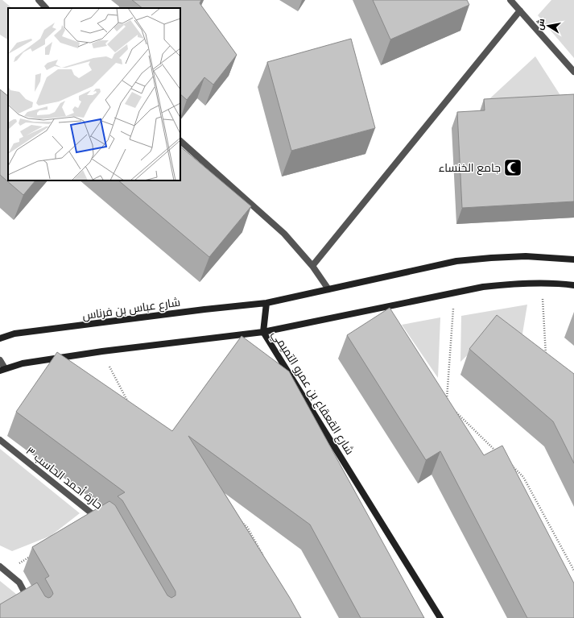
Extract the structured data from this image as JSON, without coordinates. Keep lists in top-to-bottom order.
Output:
{
  "streets": {
    "main road": ["شارع عباس بن فرناس", "شارع القعقاع بن عمرو التميمي"],
    "street": ["حارة أحمد الحاسب ٣"]
  },
  "places": {
    "mosque": ["جامع الخنساء"]
  },
  "north": "left"
}
